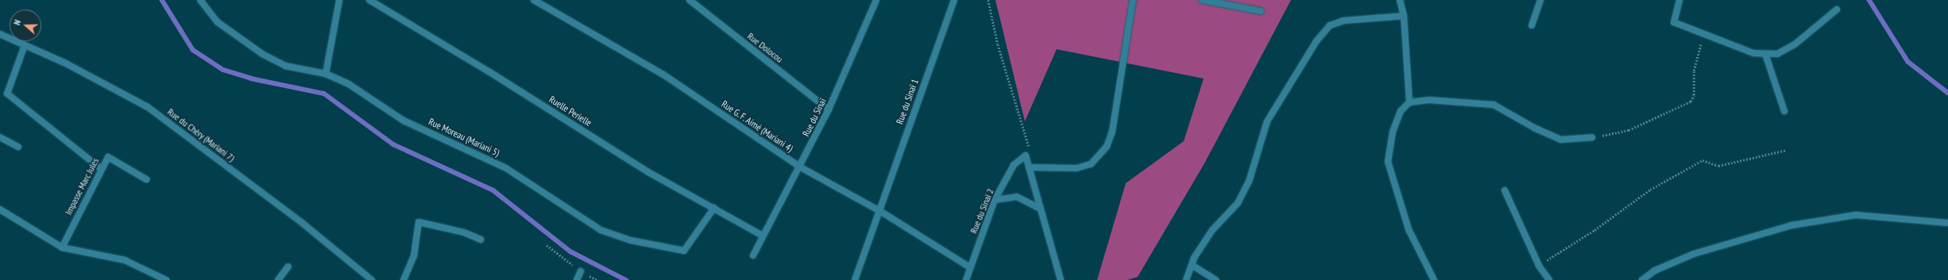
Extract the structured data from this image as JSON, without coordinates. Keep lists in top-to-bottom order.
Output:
{
  "streets": {
    "street": [
      "Rue Dolocou",
      "Rue du Sinaï 1",
      "Ruelle Perielle",
      "Rue du Sinaï",
      "Rue G. F. Aimé (Mariani 4)",
      "Rue du Chéry (Mariani 7)",
      "Rue Moreau (Mariani 5)",
      "Impasse Marc Jules",
      "Rue du Sinaï 2"
    ]
  },
  "crossings": [
    ["Rue Dolocou", "Rue du Sinaï"],
    ["Rue du Sinaï 1", "Rue G. F. Aimé (Mariani 4)"],
    ["Ruelle Perielle", "Rue du Sinaï"],
    ["Ruelle Perielle", "Rue Moreau (Mariani 5)"],
    ["Rue du Sinaï", "Rue G. F. Aimé (Mariani 4)"],
    ["Rue G. F. Aimé (Mariani 4)", "Rue du Sinaï 2"]
  ],
  "north": "left"
}
